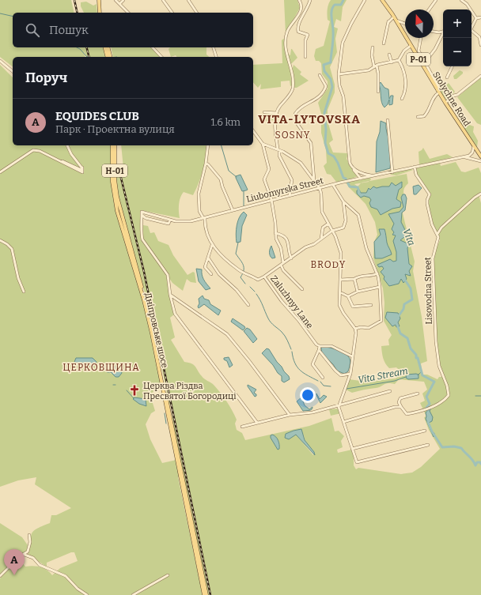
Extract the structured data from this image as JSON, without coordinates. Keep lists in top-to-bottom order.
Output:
{
  "streets": {
    "main road": [
      "Р-01",
      "Stolychne Road",
      "Н-01",
      "Дніпровське шосе"
    ],
    "street": ["Liubomyrska Street", "Lisovodna Street", "Zaluzhnyy Lane"]
  },
  "districts": [
    "VITA-LYTOVSKA",
    "SOSNY",
    "BRODY",
    "ЦЕРКОВЩИНА"
  ],
  "water": ["Vita", "Vita Stream"],
  "places": {
    "church": ["Церква Різдва Пресвятої Богородиці"]
  },
  "north": "top",
  "page": {
    "map_buttons": ["+", "−"],
    "search": "Пошук",
    "heading": "Поруч",
    "list": [
      {
        "mark": "A",
        "name": "EQUIDES CLUB",
        "note": "Парк · Проектна вулиця",
        "value": "1.6 km"
      }
    ],
    "pins": "A"
  }
}
